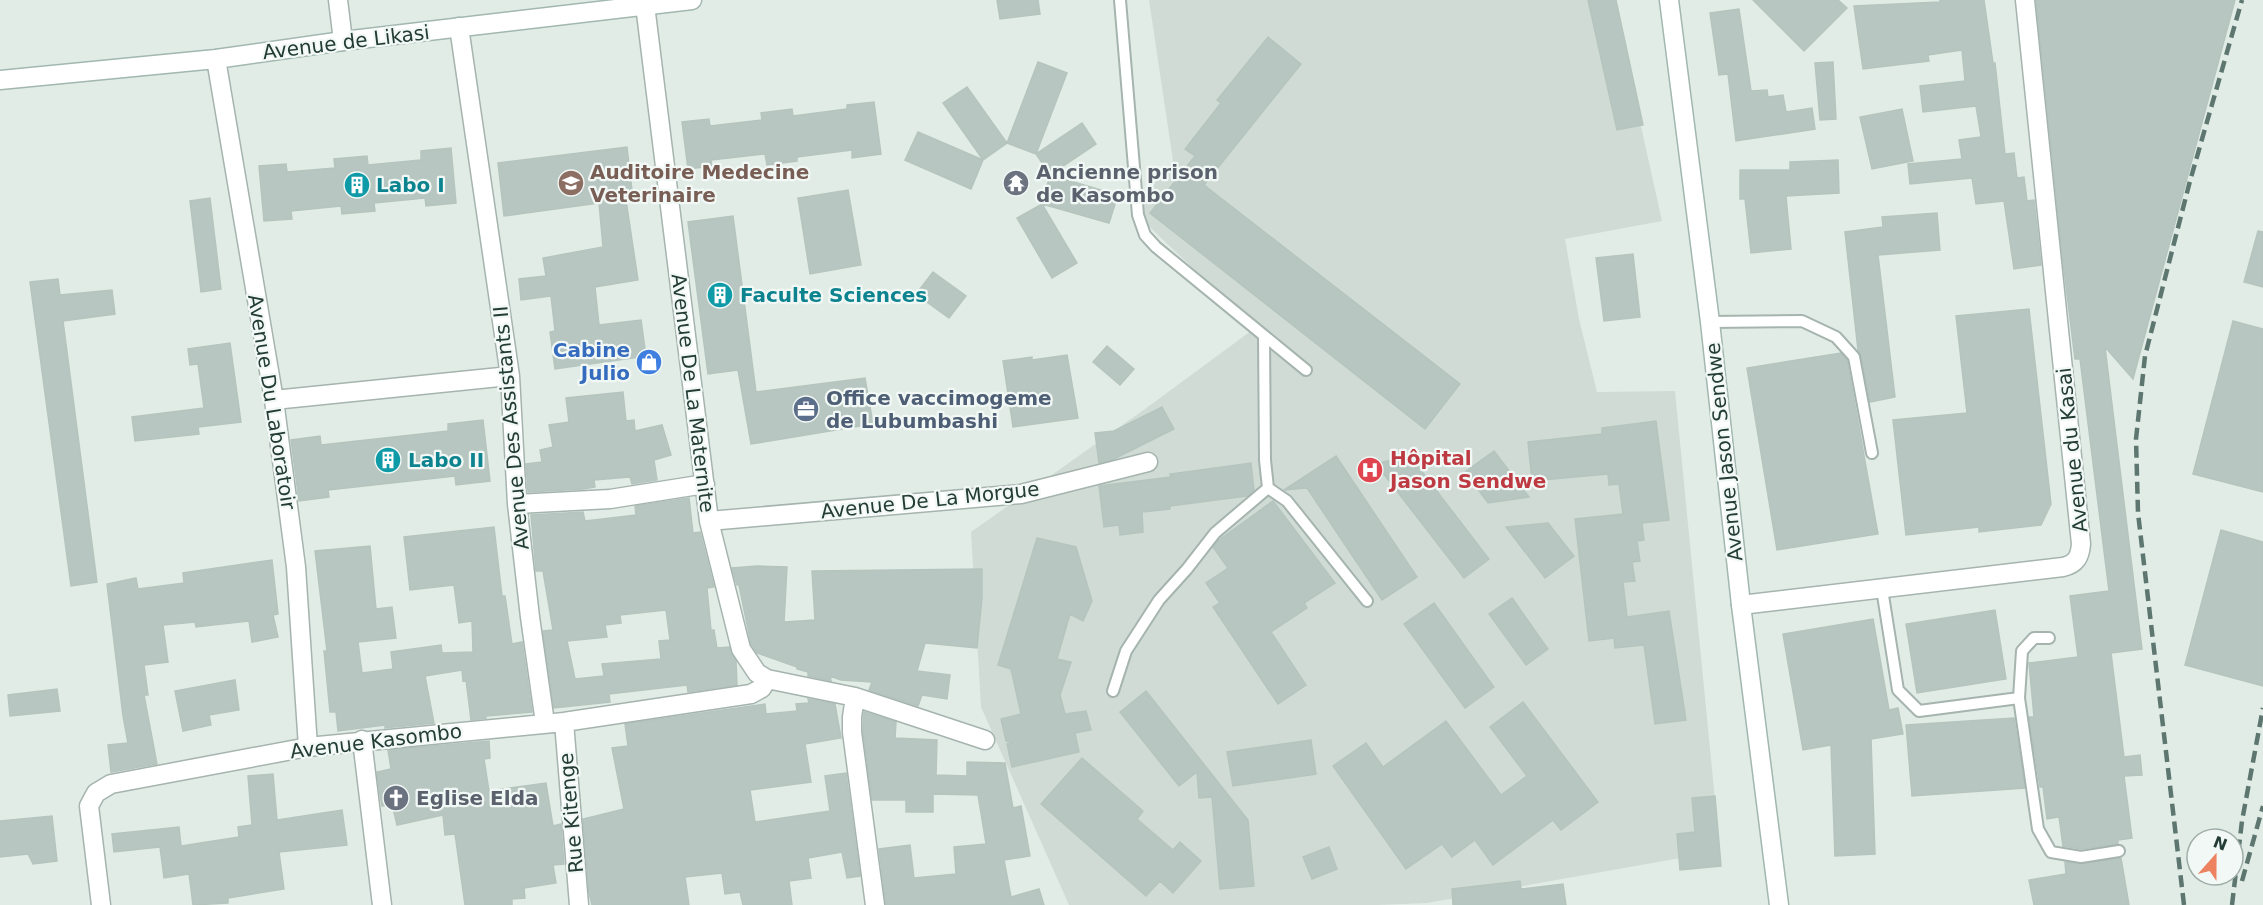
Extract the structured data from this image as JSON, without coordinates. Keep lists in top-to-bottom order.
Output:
{
  "streets": {
    "street": [
      "Avenue de Likasi",
      "Avenue De La Maternite",
      "Avenue Du Laboratoir",
      "Avenue Des Assistants II",
      "Avenue du Kasai",
      "Avenue Jason Sendwe",
      "Avenue De La Morgue",
      "Avenue Kasombo",
      "Rue Kitenge"
    ]
  },
  "crossings": [
    ["Avenue de Likasi", "Avenue De La Maternite"],
    ["Avenue de Likasi", "Avenue Du Laboratoir"],
    ["Avenue de Likasi", "Avenue Des Assistants II"],
    ["Avenue De La Maternite", "Avenue De La Morgue"],
    ["Avenue De La Maternite", "Avenue Kasombo"],
    ["Avenue Du Laboratoir", "Avenue Kasombo"],
    ["Avenue Des Assistants II", "Avenue Kasombo"],
    ["Avenue du Kasai", "Avenue Jason Sendwe"],
    ["Avenue Kasombo", "Rue Kitenge"]
  ],
  "places": {
    "school or university": ["Auditoire Medecine Veterinaire"],
    "temple": ["Ancienne prison de Kasombo"],
    "building": ["Labo I", "Faculte Sciences", "Labo II"],
    "shop": ["Cabine Julio"],
    "office": ["Office vaccimogeme de Lubumbashi"],
    "hospital": ["Hôpital Jason Sendwe"],
    "church": ["Eglise Elda"]
  },
  "north": "top"
}
